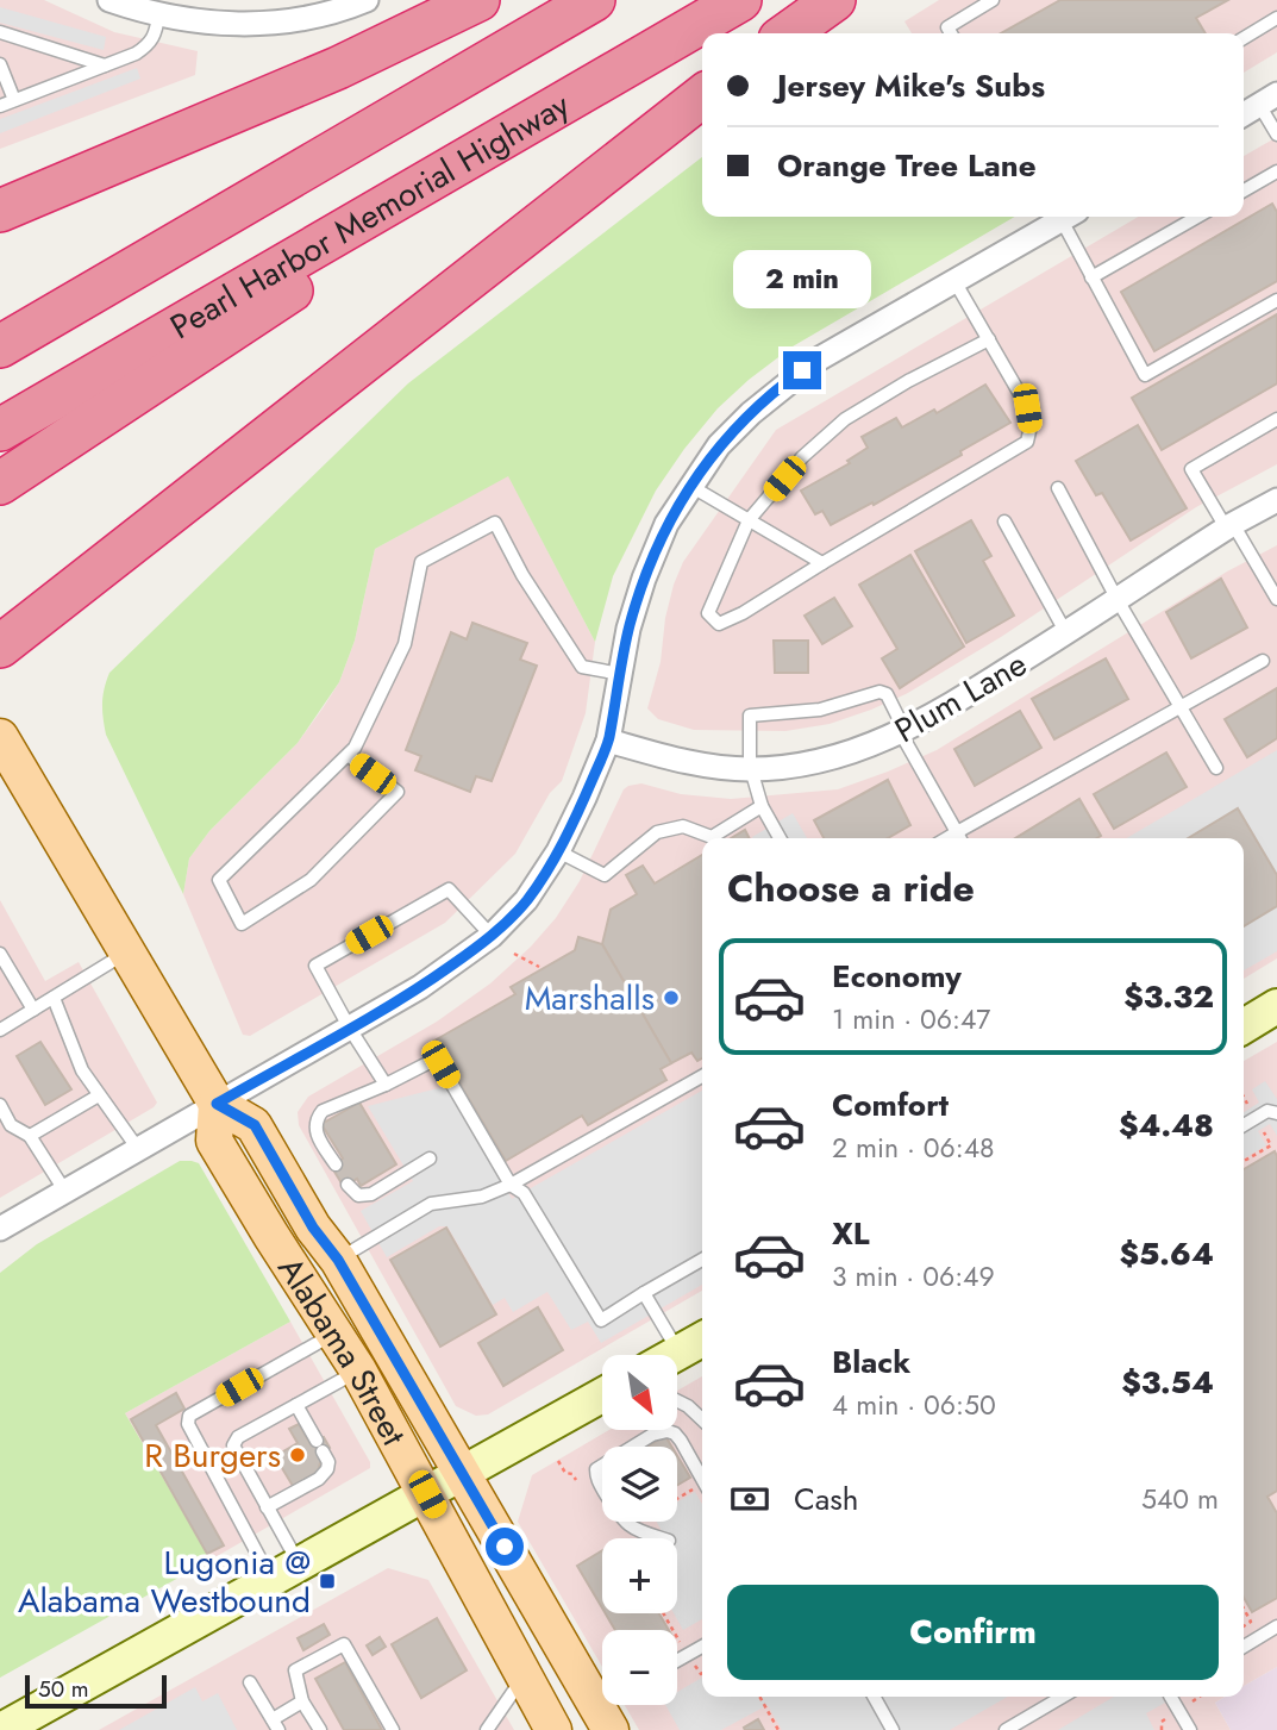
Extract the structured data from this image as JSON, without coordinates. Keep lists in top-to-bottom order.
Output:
{
  "streets": {
    "highway": ["Pearl Harbor Memorial Highway"],
    "main road": ["Alabama Street"],
    "street": ["Plum Lane"]
  },
  "places": {
    "other": ["Marshalls", "R Burgers"],
    "transit": ["Lugonia @ Alabama Westbound"]
  },
  "scale_bar": "50 m",
  "north": "bottom right",
  "page": {
    "banner": ["Jersey Mike's Subs", "Orange Tree Lane"],
    "bubble": "2 min",
    "heading": "Choose a ride",
    "list": [
      {
        "name": "Economy",
        "note": "1 min · 06:47",
        "value": "$3.32"
      },
      {
        "name": "Comfort",
        "note": "2 min · 06:48",
        "value": "$4.48"
      },
      {
        "name": "XL",
        "note": "3 min · 06:49",
        "value": "$5.64"
      },
      {
        "name": "Black",
        "note": "4 min · 06:50",
        "value": "$3.54"
      }
    ],
    "map_buttons": ["+", "−"],
    "pay": ["Cash", "540 m"],
    "buttons": "Confirm",
    "scale": "50 m"
  }
}
